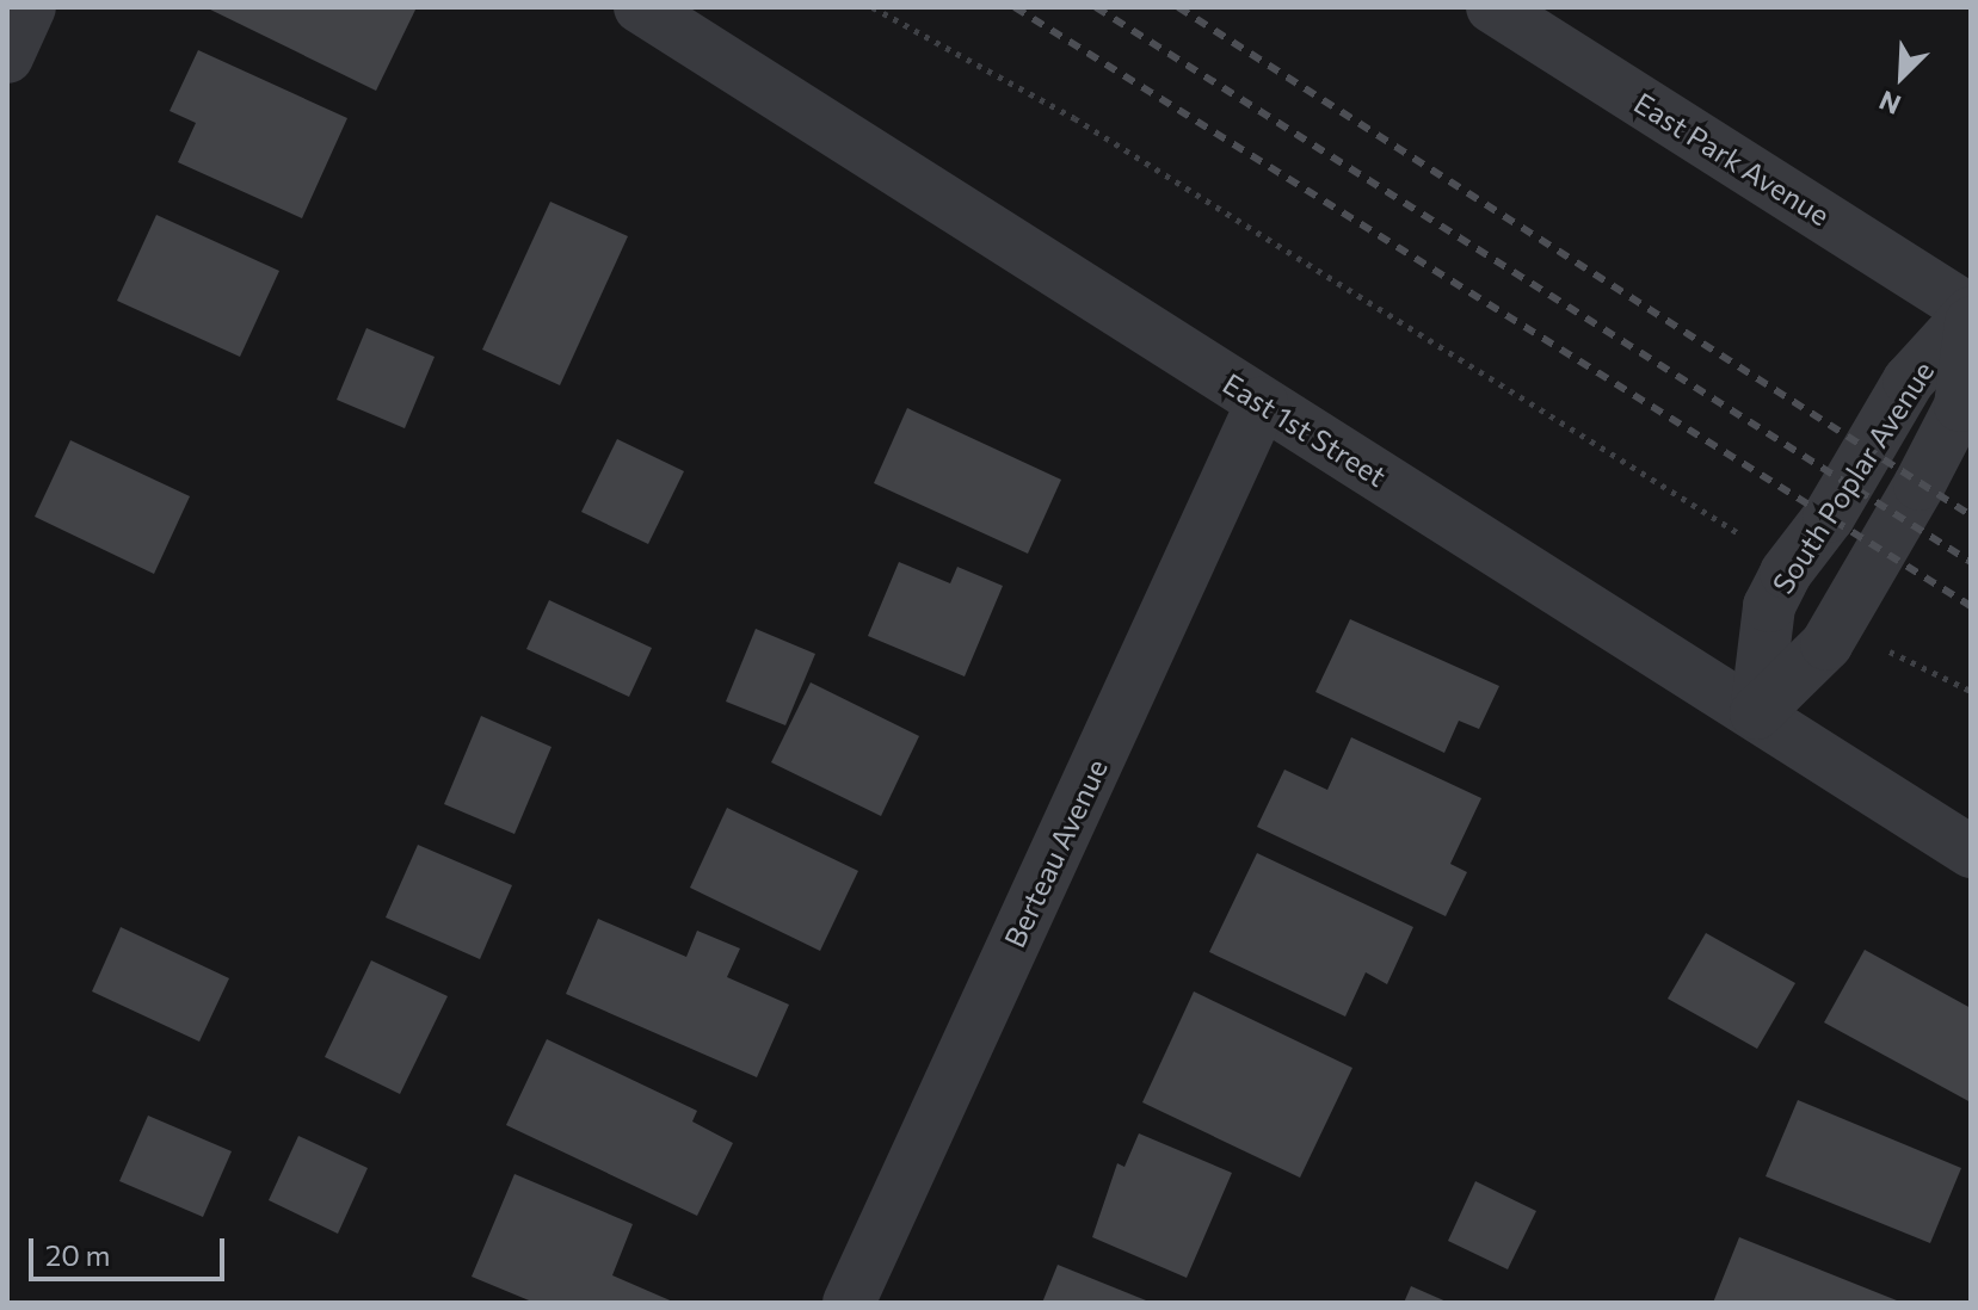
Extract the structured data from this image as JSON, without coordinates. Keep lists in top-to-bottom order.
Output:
{
  "streets": {
    "street": [
      "East Park Avenue",
      "East 1st Street",
      "South Poplar Avenue",
      "Berteau Avenue"
    ]
  },
  "crossings": [
    ["East Park Avenue", "South Poplar Avenue"],
    ["East 1st Street", "South Poplar Avenue"],
    ["East 1st Street", "Berteau Avenue"]
  ],
  "scale_bar": "20 m",
  "north": "bottom left"
}
